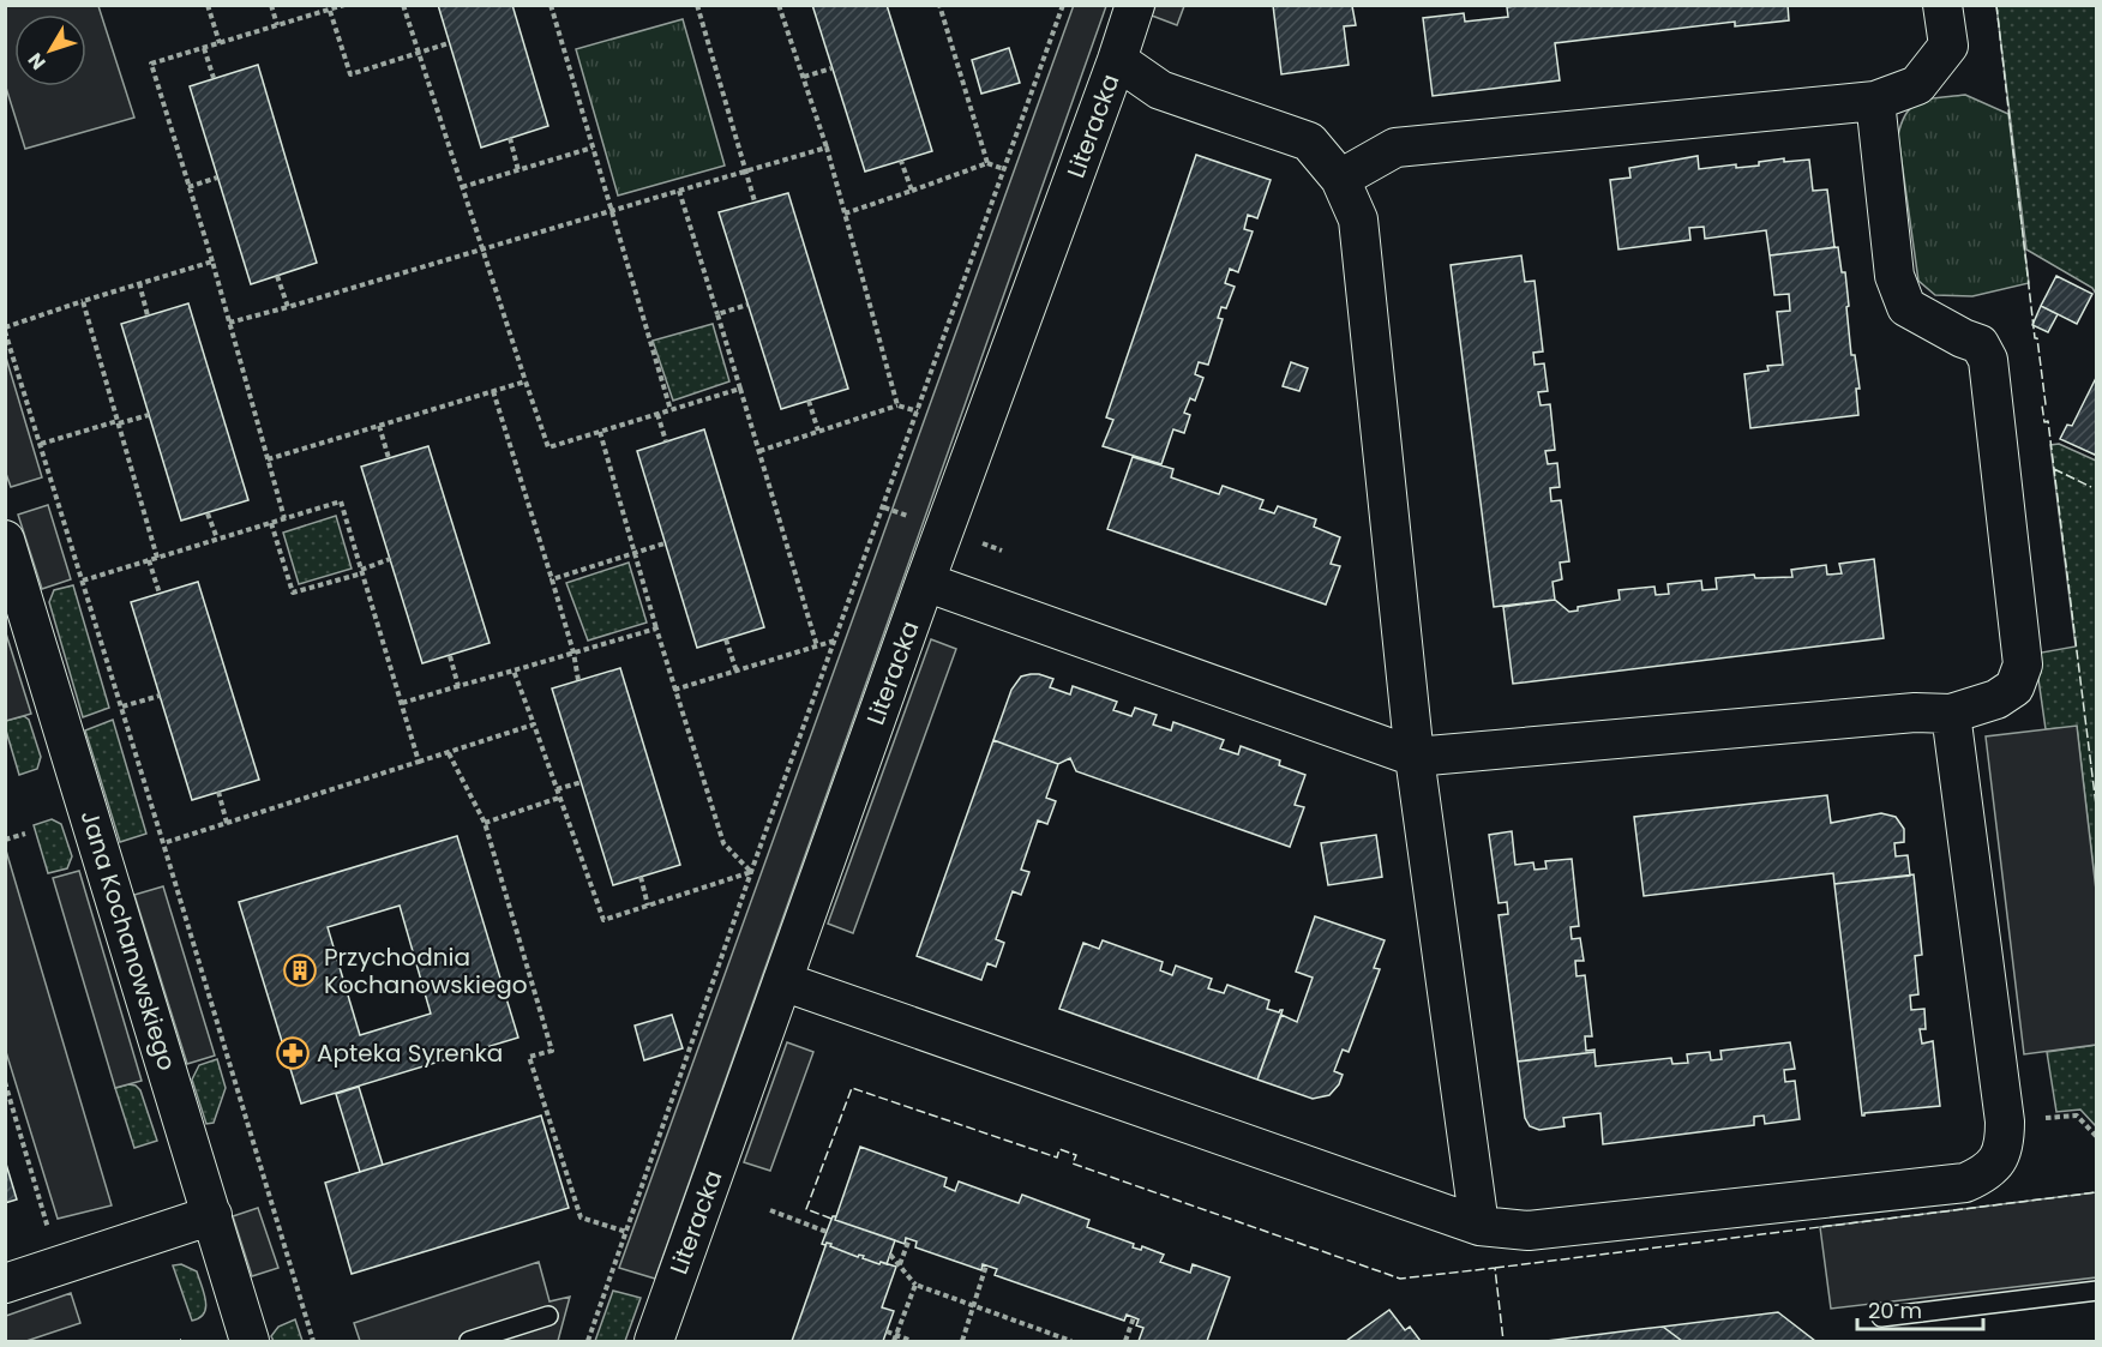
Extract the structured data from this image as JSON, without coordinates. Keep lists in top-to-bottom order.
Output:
{
  "streets": {
    "street": ["Literacka", "Jana Kochanowskiego"]
  },
  "places": {
    "building": ["Przychodnia Kochanowskiego"],
    "pharmacy": ["Apteka Syrenka"]
  },
  "scale_bar": "20 m",
  "north": "bottom left"
}
